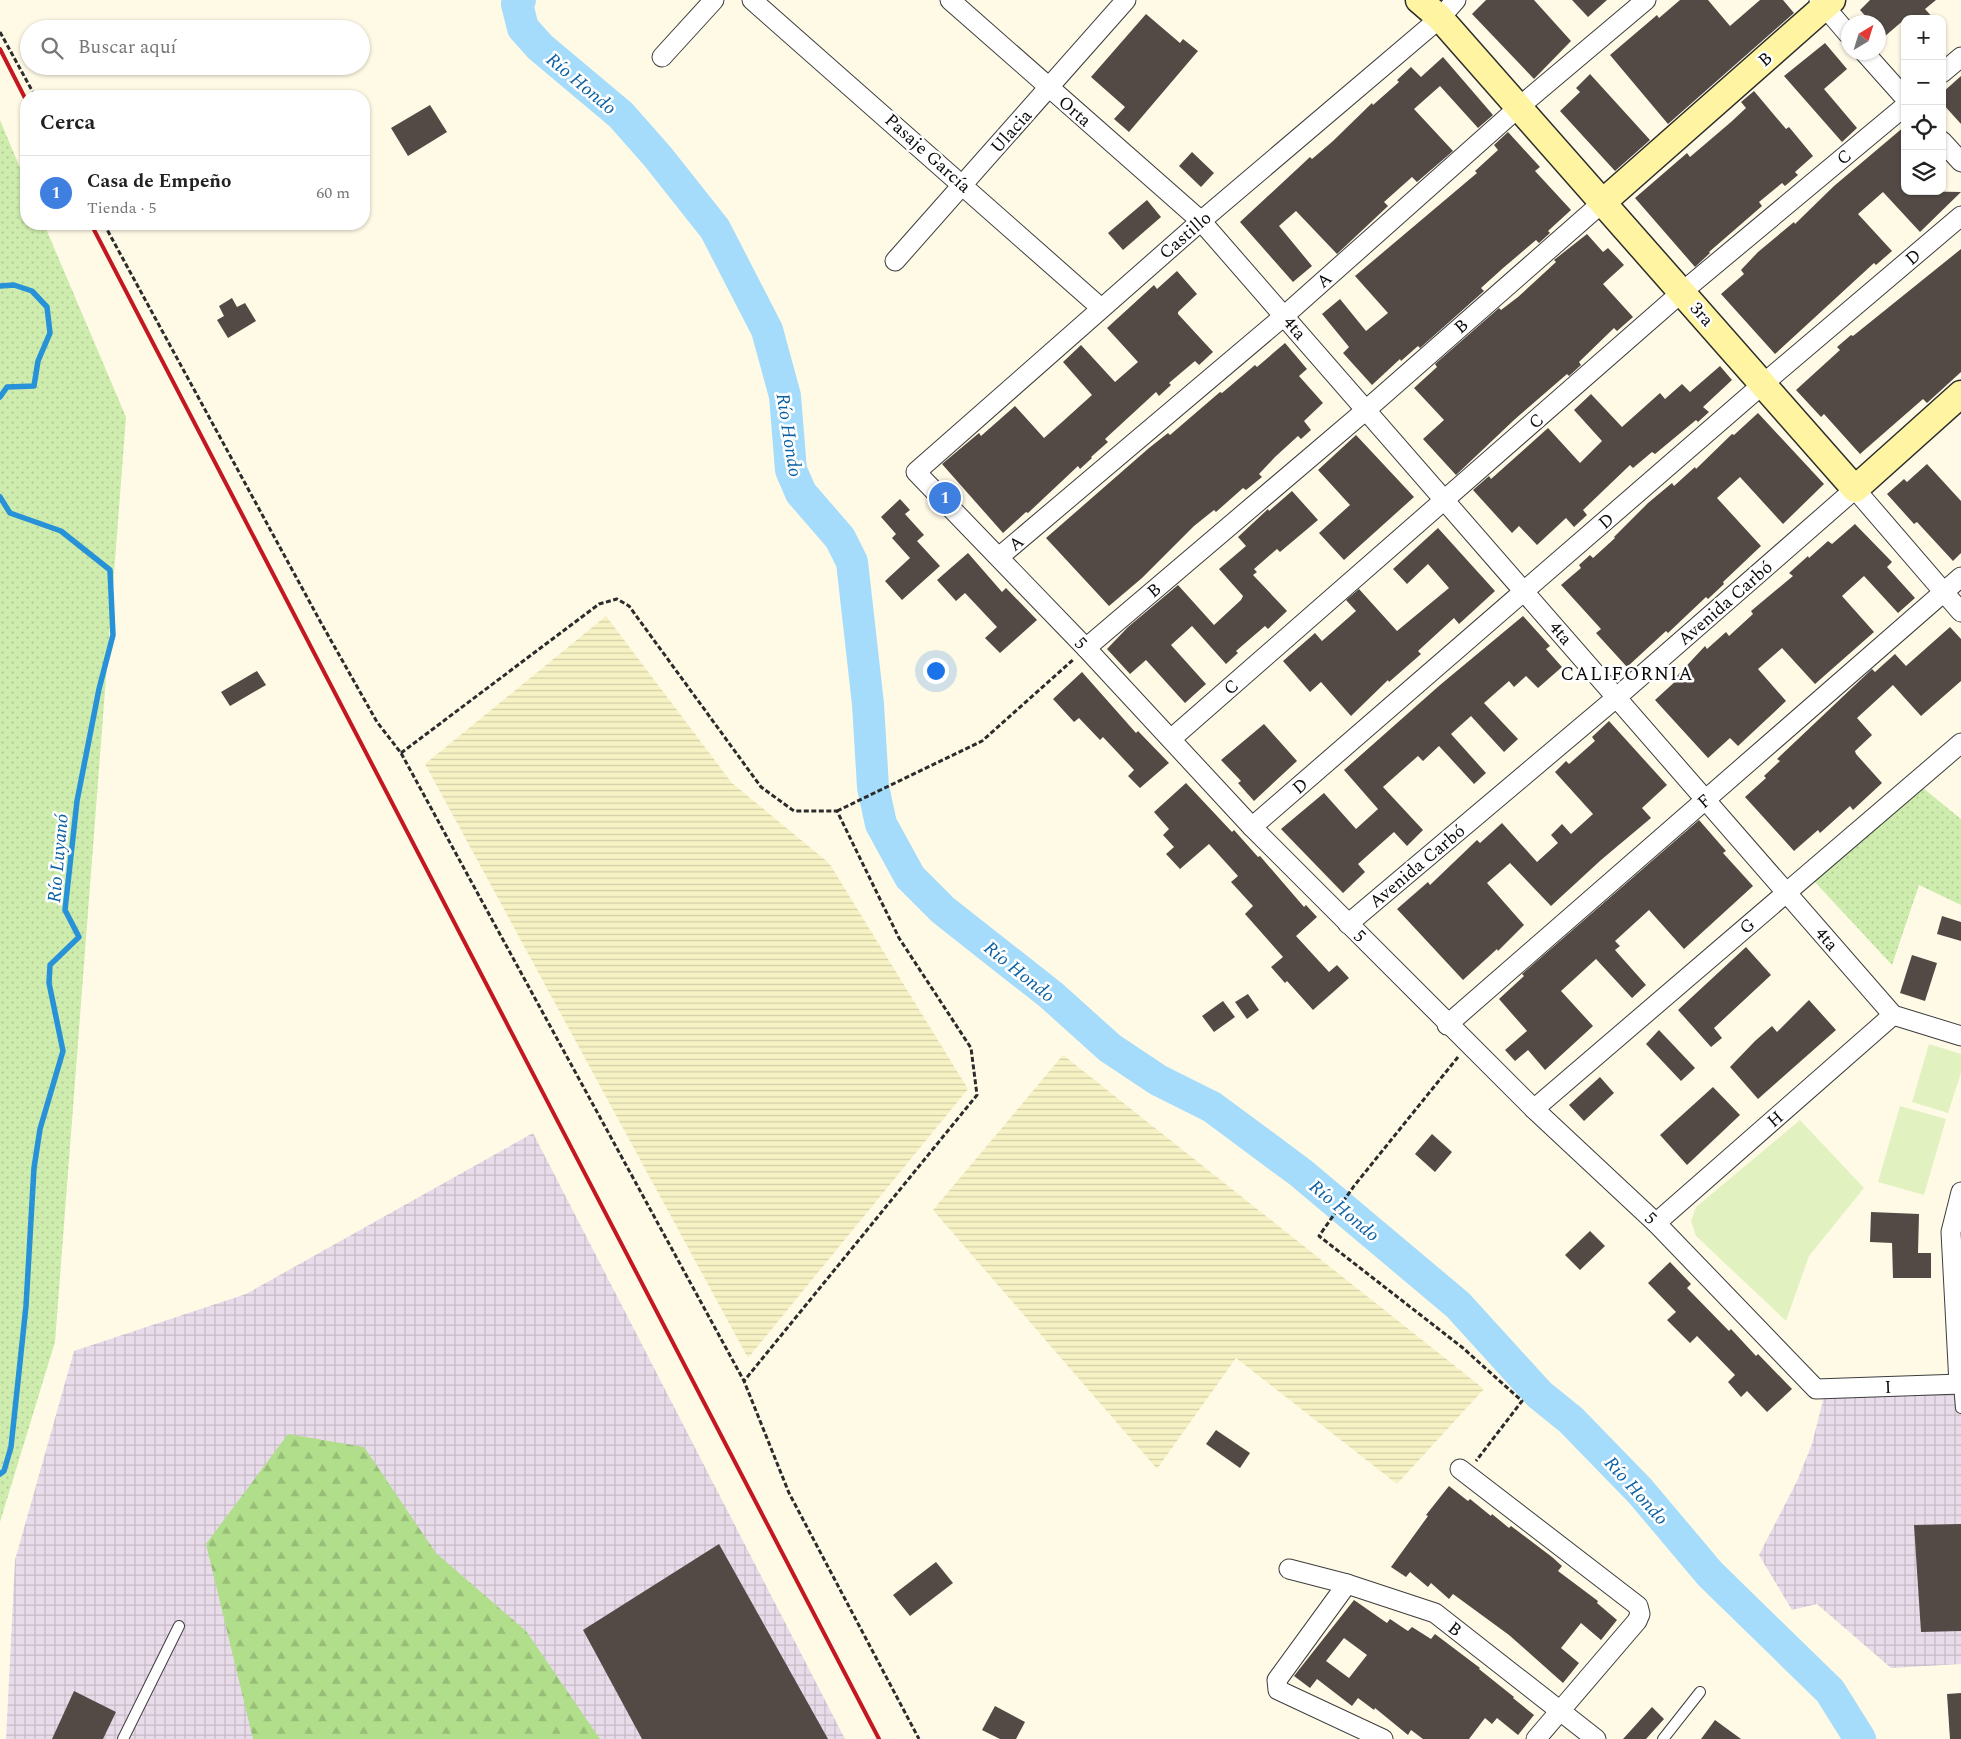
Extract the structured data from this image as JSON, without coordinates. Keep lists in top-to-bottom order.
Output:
{
  "streets": {
    "street": [
      "B",
      "Orta",
      "Ulacia",
      "Pasaje García",
      "C",
      "Castillo",
      "D",
      "A",
      "3ra",
      "4ta",
      "Avenida Carbó",
      "5",
      "F",
      "G",
      "H",
      "I"
    ]
  },
  "crossings": [
    ["B", "3ra"],
    ["B", "4ta"],
    ["B", "5"],
    ["Orta", "Ulacia"],
    ["Orta", "Castillo"],
    ["Orta", "4ta"],
    ["Ulacia", "Pasaje García"],
    ["Pasaje García", "Castillo"],
    ["C", "3ra"],
    ["C", "4ta"],
    ["C", "5"],
    ["Castillo", "3ra"],
    ["Castillo", "4ta"],
    ["Castillo", "5"],
    ["D", "3ra"],
    ["D", "4ta"],
    ["D", "5"],
    ["A", "3ra"],
    ["A", "4ta"],
    ["A", "5"],
    ["3ra", "Avenida Carbó"],
    ["3ra", "F"],
    ["4ta", "Avenida Carbó"],
    ["4ta", "F"],
    ["4ta", "G"],
    ["4ta", "H"],
    ["Avenida Carbó", "5"],
    ["5", "F"],
    ["5", "G"],
    ["5", "H"],
    ["5", "I"]
  ],
  "districts": ["CALIFORNIA"],
  "water": ["Río Hondo", "Río Luyanó"],
  "north": "top right",
  "page": {
    "map_buttons": ["+", "−"],
    "search": "Buscar aquí",
    "heading": "Cerca",
    "list": [
      {
        "mark": "1",
        "name": "Casa de Empeño",
        "note": "Tienda · 5",
        "value": "60 m"
      }
    ],
    "pins": "1"
  }
}
